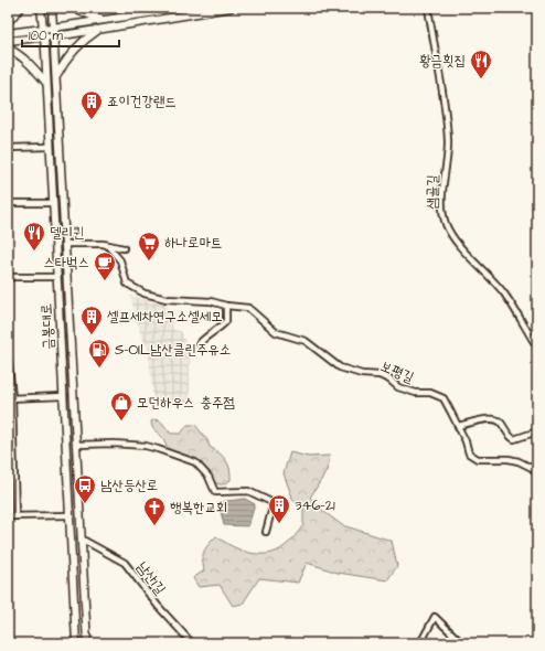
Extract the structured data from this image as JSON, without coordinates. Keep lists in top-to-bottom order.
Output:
{
  "streets": {
    "street": [
      "샘골길",
      "금봉대로",
      "보평길",
      "남산1길"
    ]
  },
  "crossings": [
    ["금봉대로", "남산1길"]
  ],
  "places": {
    "restaurant": ["황금횟집", "델리퀸"],
    "building": ["죠이건강랜드", "셀프세차연구소셀세모", "346-21"],
    "supermarket": ["하나로마트"],
    "cafe": ["스타벅스"],
    "fuel station": ["S-OIL남산클린주유소"],
    "shop": ["모던하우스 충주점"],
    "bus stop": ["남산등산로"],
    "church": ["행복한교회"]
  },
  "scale_bar": "100 m"
}
